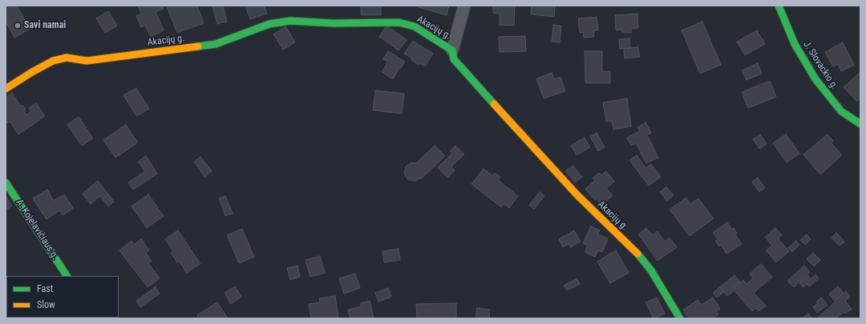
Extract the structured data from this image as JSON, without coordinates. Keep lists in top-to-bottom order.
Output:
{
  "streets": {
    "street": ["Akacijų g.", "J. Slovackio g.", "A. Kojelavičiaus g."]
  },
  "places": ["Savi namai"],
  "legend": ["Fast", "Slow"]
}
